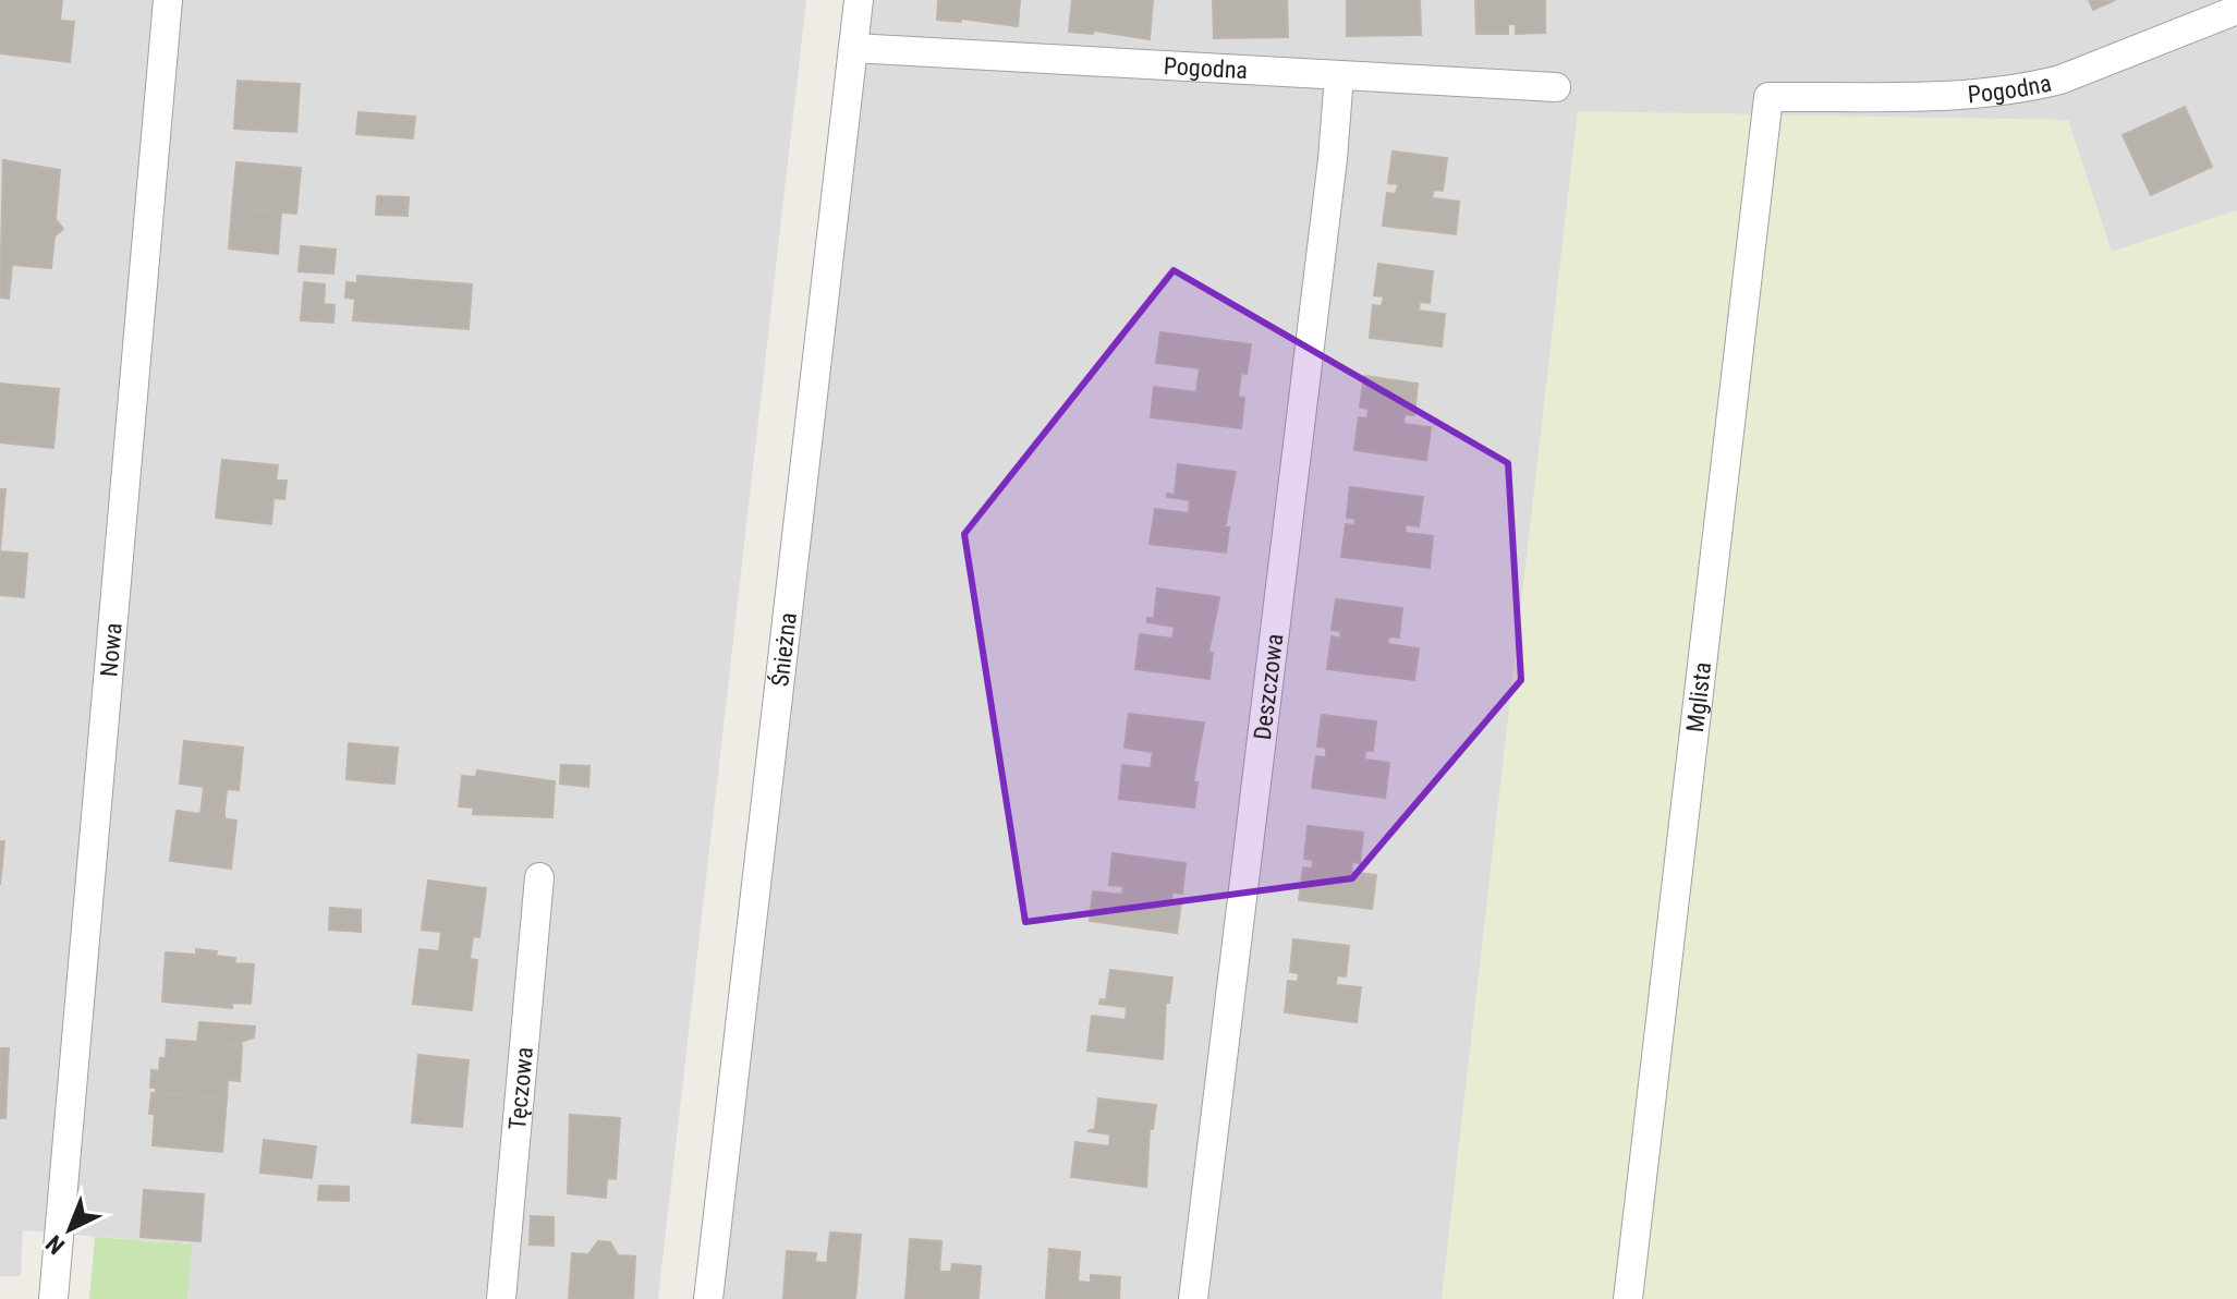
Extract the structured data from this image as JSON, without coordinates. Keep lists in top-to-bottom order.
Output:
{
  "streets": {
    "street": [
      "Pogodna",
      "Nowa",
      "Śnieżna",
      "Deszczowa",
      "Mglista",
      "Tęczowa"
    ]
  },
  "crossings": [
    ["Pogodna", "Śnieżna"],
    ["Pogodna", "Deszczowa"],
    ["Pogodna", "Mglista"]
  ],
  "north": "bottom left"
}
